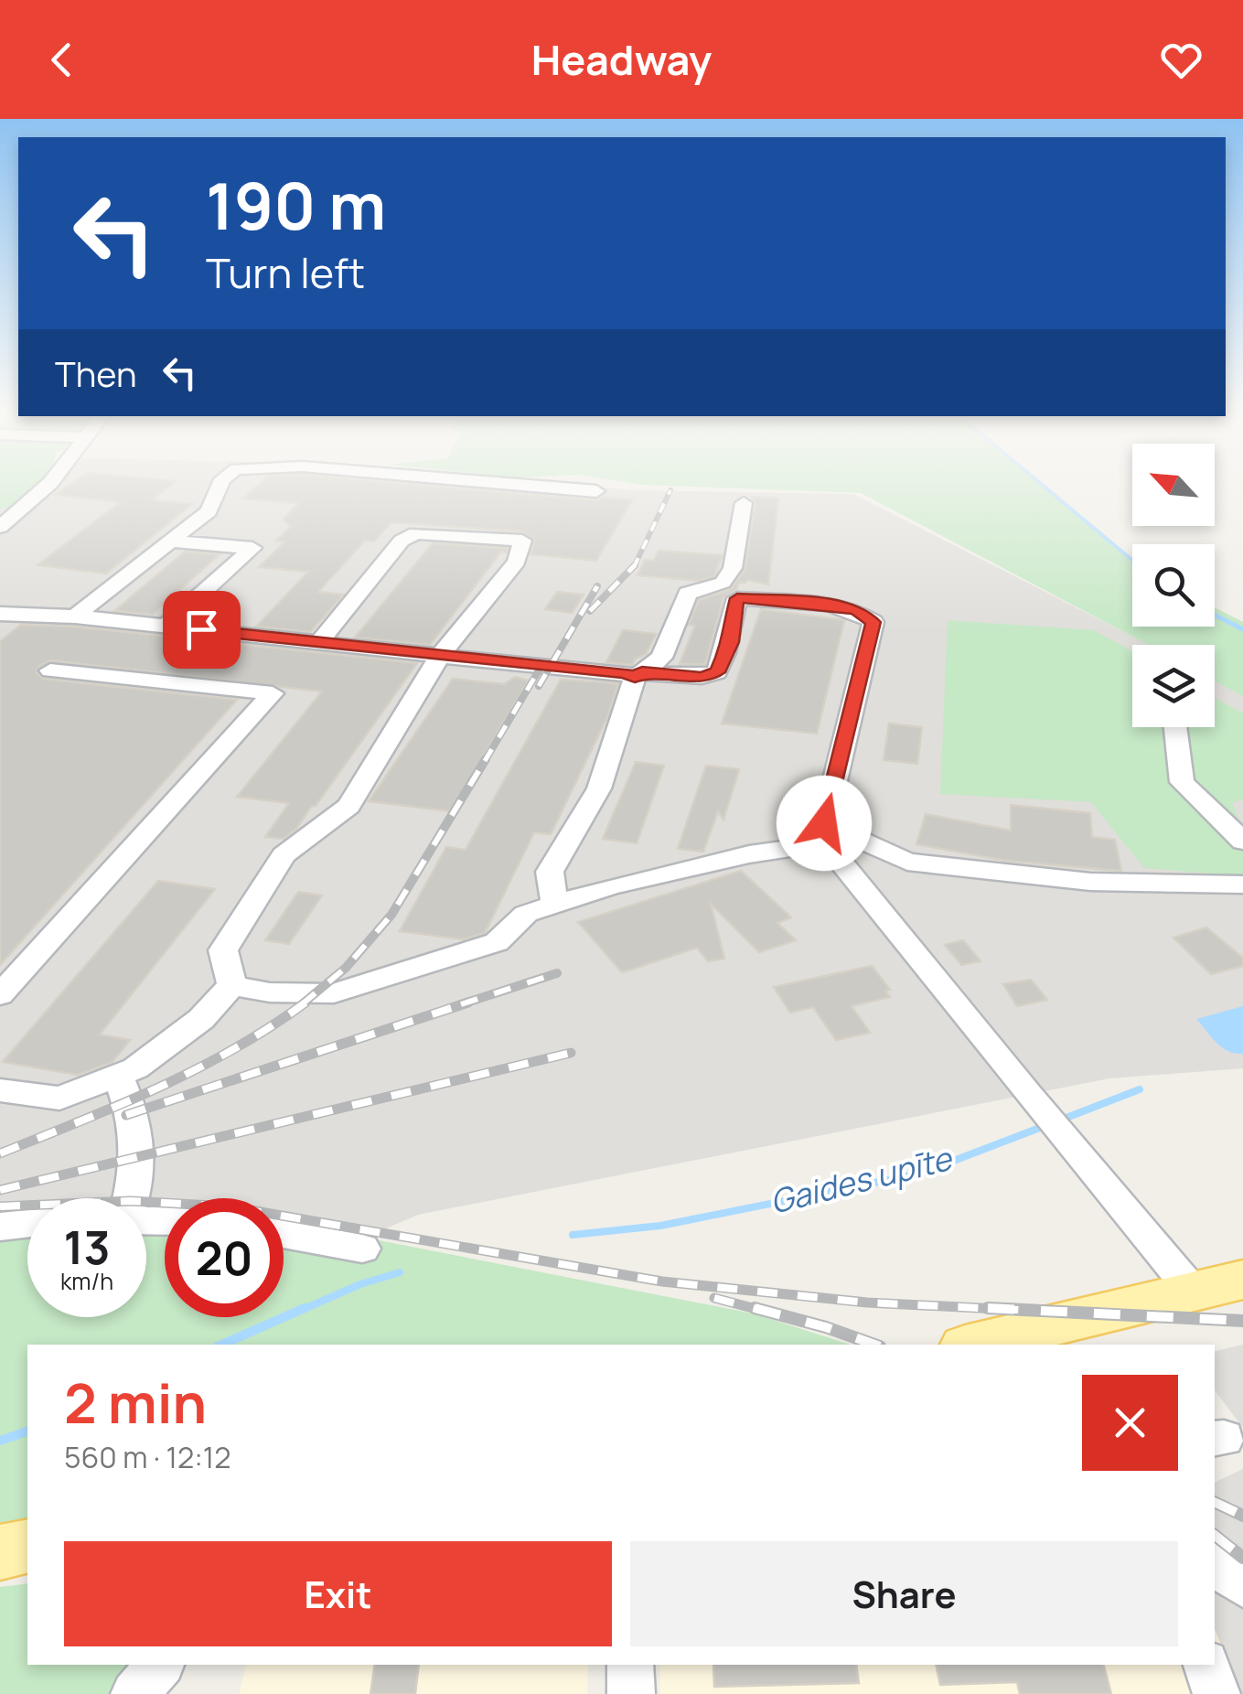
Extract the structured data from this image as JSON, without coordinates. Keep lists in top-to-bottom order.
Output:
{
  "water": ["Gaides upīte"],
  "north": "top left",
  "page": {
    "header": "Headway",
    "turn": ["190 m", "Turn left"],
    "then": "Then",
    "speed": "13 km/h",
    "limit": "20",
    "heading": ["2 min", "560 m · 12:12"],
    "buttons": ["Exit", "Share"]
  }
}
